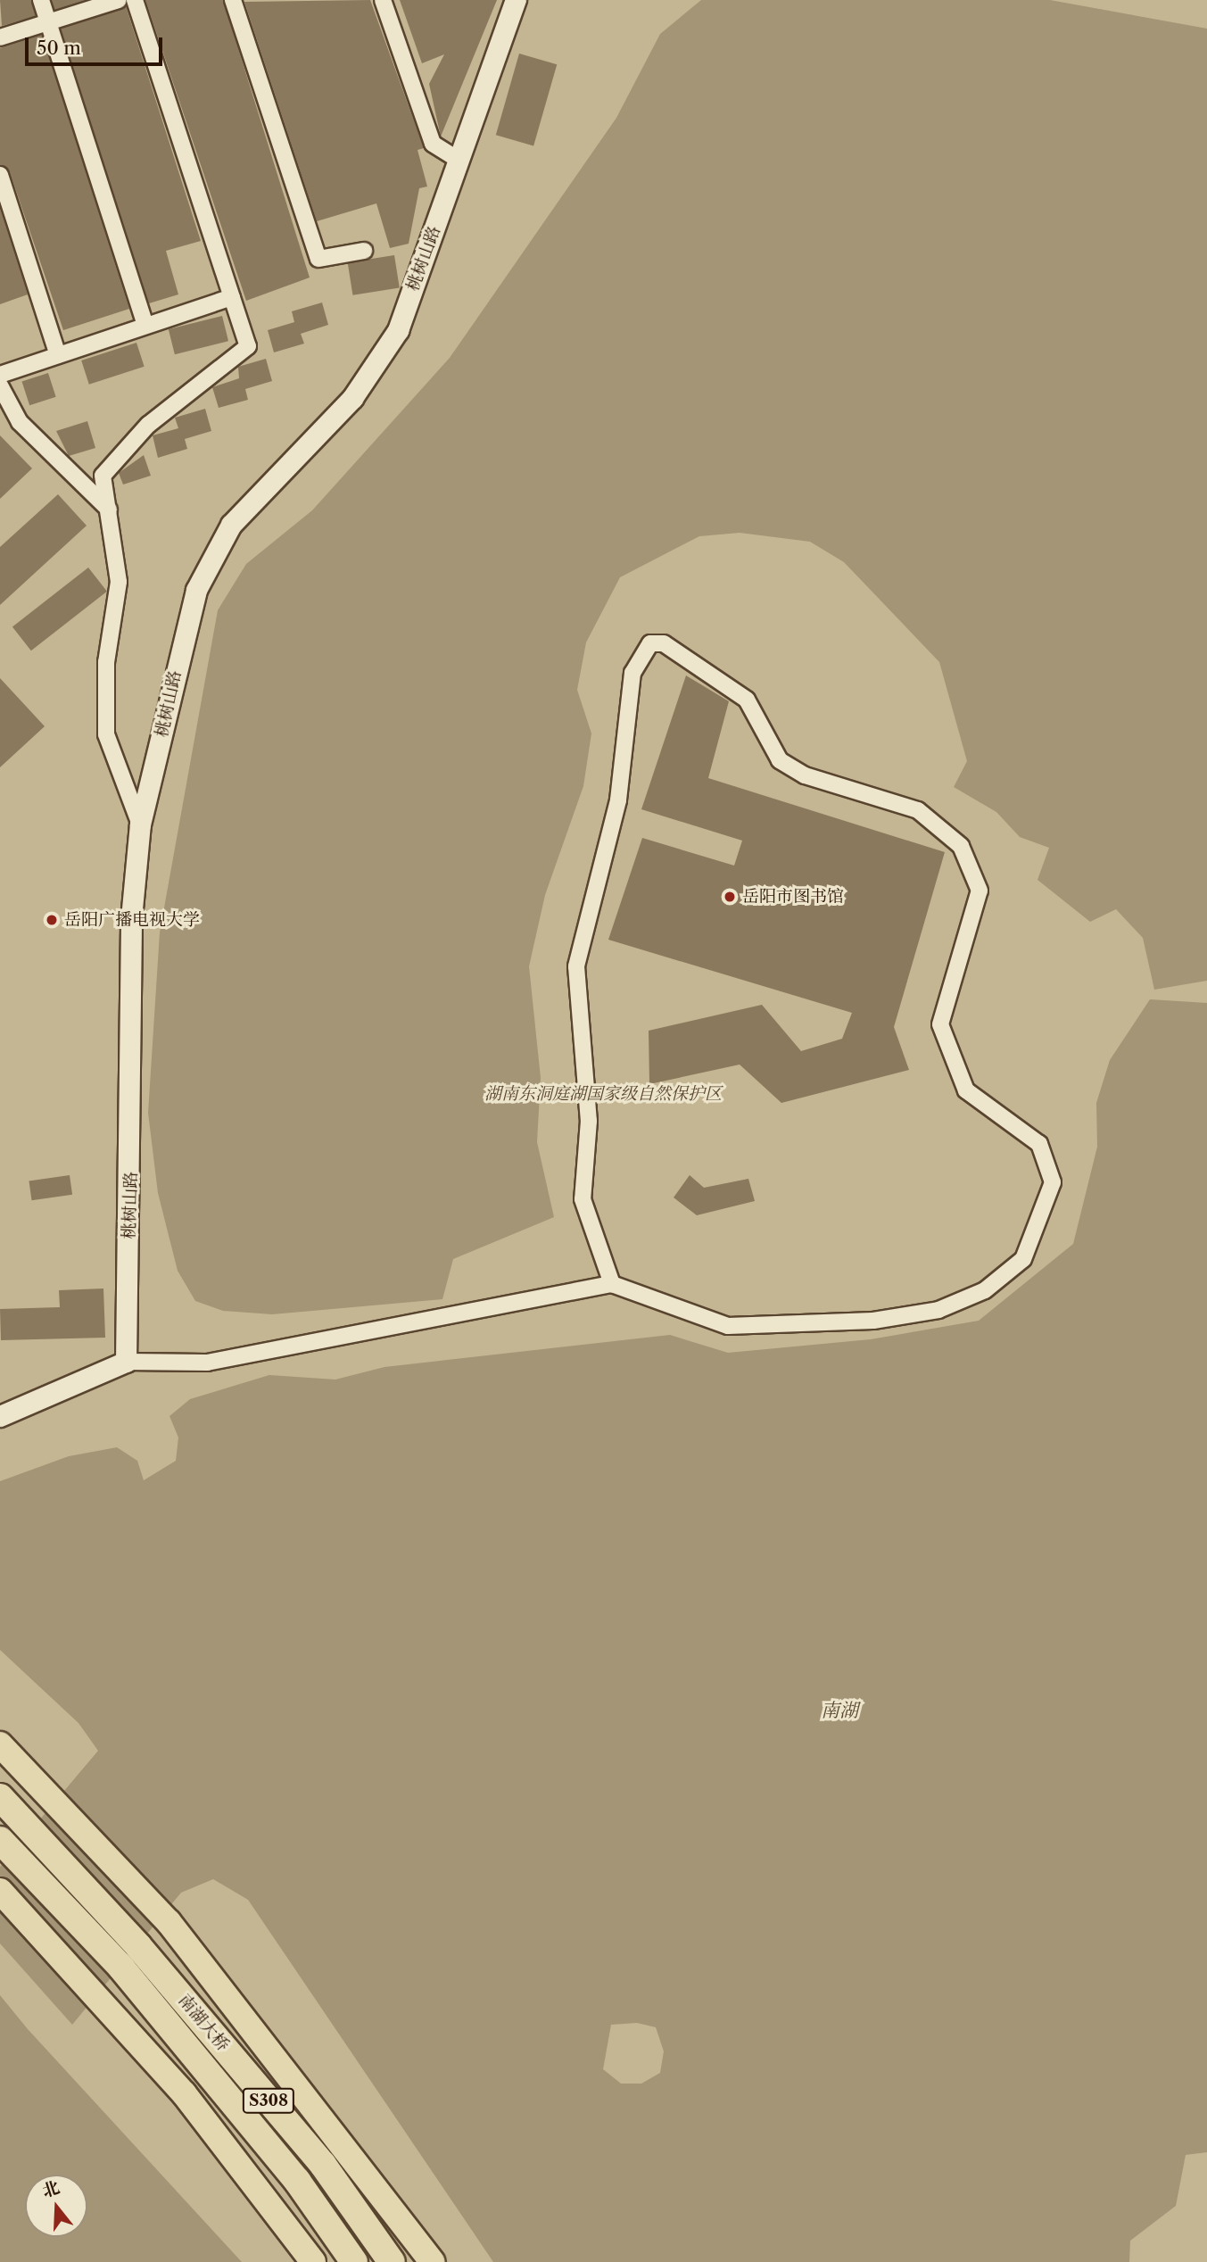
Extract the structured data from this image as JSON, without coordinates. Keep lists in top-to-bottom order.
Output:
{
  "streets": {
    "highway": ["南湖大桥", "S308"],
    "street": ["桃树山路"]
  },
  "water": ["南湖"],
  "parks": ["湖南东洞庭湖国家级自然保护区"],
  "places": ["岳阳市图书馆", "岳阳广播电视大学"],
  "scale_bar": "50 m",
  "north": "top"
}
